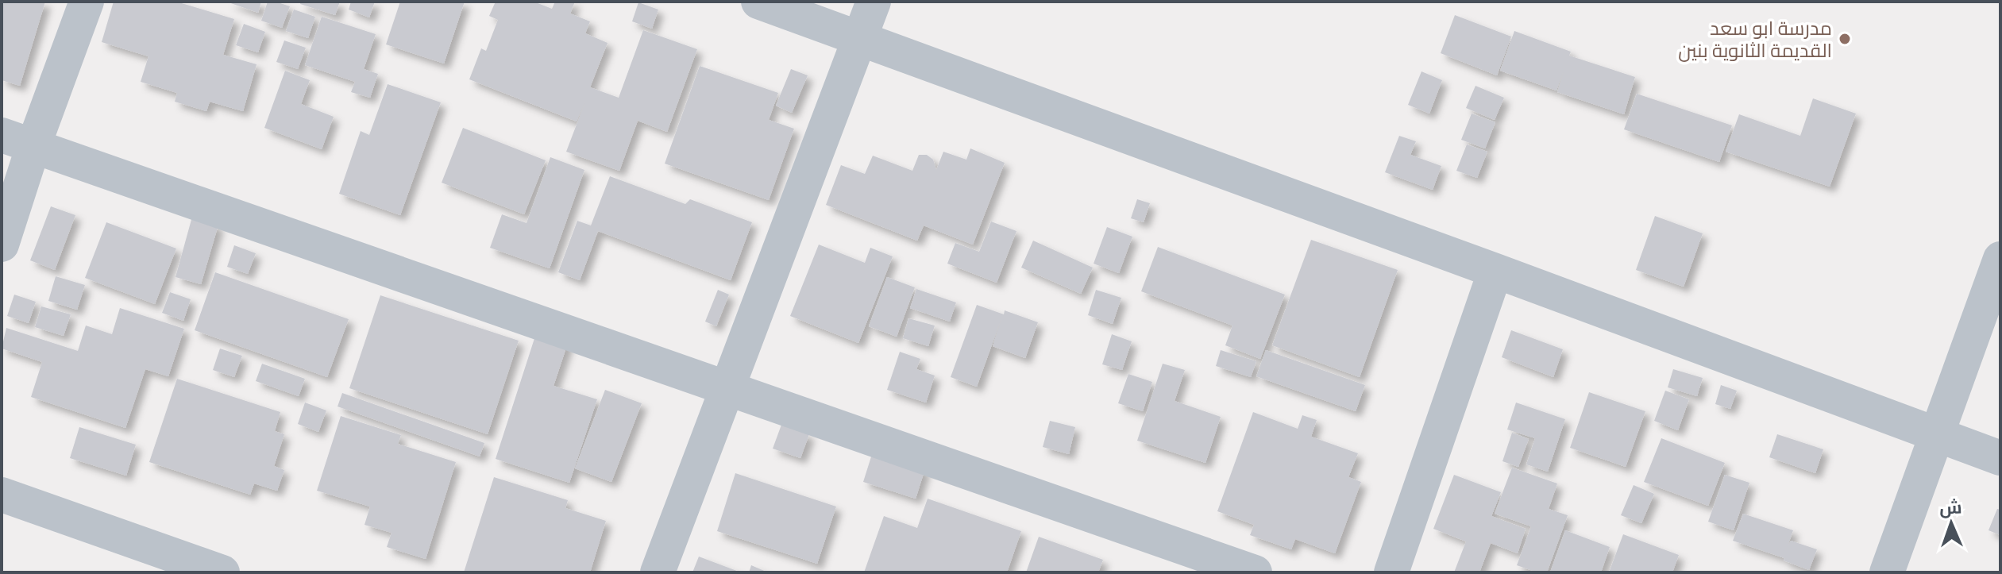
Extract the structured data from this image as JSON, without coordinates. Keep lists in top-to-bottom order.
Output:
{
  "places": ["مدرسة ابو سعد القديمة الثانوية بنين"],
  "north": "top"
}
